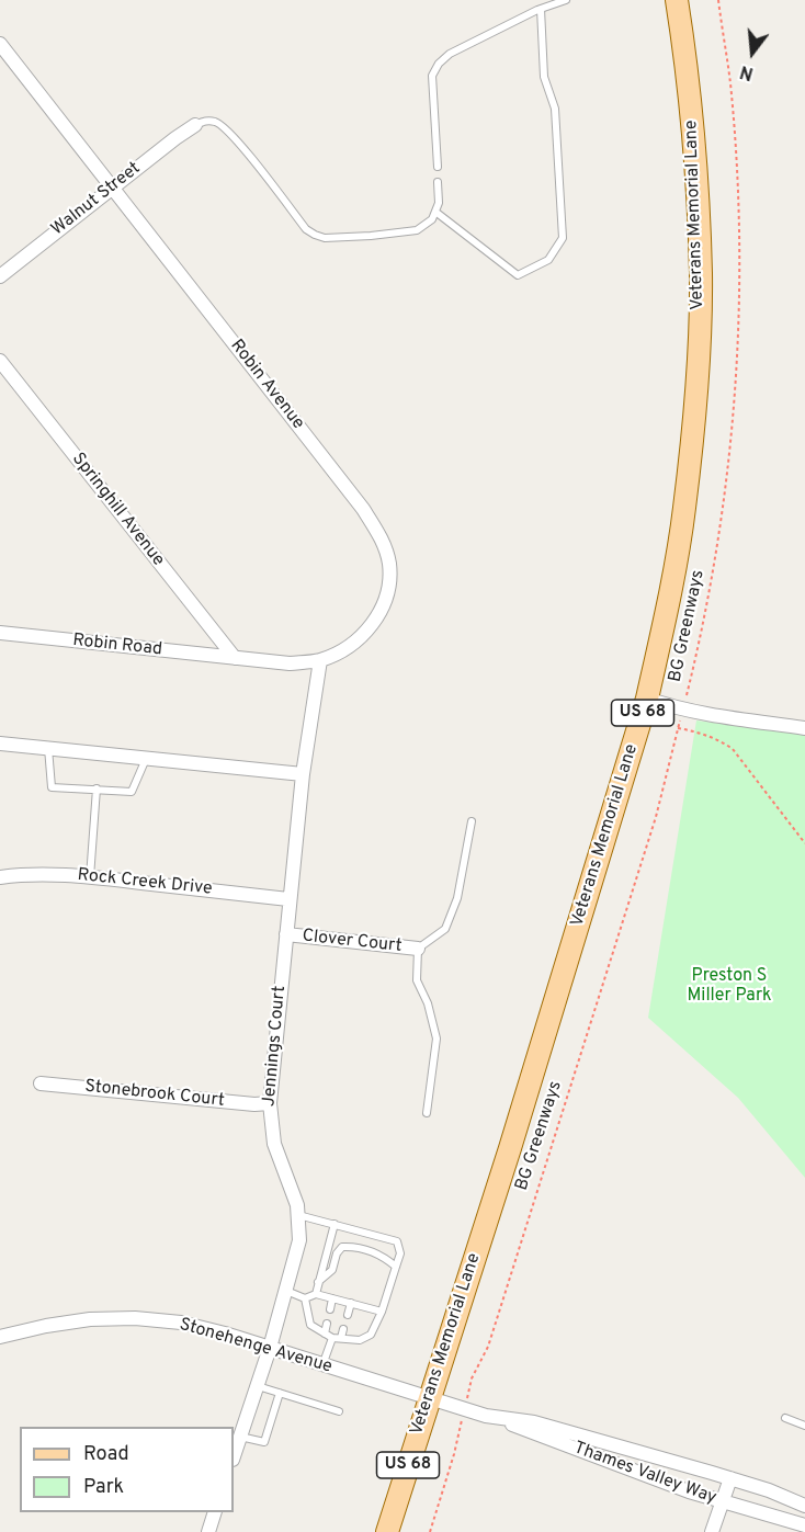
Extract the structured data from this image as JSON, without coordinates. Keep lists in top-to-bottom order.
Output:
{
  "streets": {
    "main road": ["Veterans Memorial Lane", "US 68"],
    "street": [
      "Walnut Street",
      "Robin Avenue",
      "Springhill Avenue",
      "Robin Road",
      "Rock Creek Drive",
      "Clover Court",
      "Jennings Court",
      "Stonebrook Court",
      "Stonehenge Avenue",
      "Thames Valley Way"
    ],
    "path": ["BG Greenways"]
  },
  "crossings": [
    ["Walnut Street", "Robin Avenue"],
    ["Veterans Memorial Lane", "Stonehenge Avenue"],
    ["Veterans Memorial Lane", "Thames Valley Way"],
    ["Robin Avenue", "Springhill Avenue"],
    ["Robin Avenue", "Robin Road"],
    ["Robin Avenue", "Jennings Court"],
    ["Springhill Avenue", "Robin Road"],
    ["BG Greenways", "Thames Valley Way"],
    ["Rock Creek Drive", "Jennings Court"],
    ["Clover Court", "Jennings Court"],
    ["Jennings Court", "Stonebrook Court"],
    ["Jennings Court", "Stonehenge Avenue"],
    ["Stonehenge Avenue", "Thames Valley Way"]
  ],
  "parks": ["Preston S Miller Park"],
  "legend": ["Road", "Park"],
  "north": "bottom"
}
